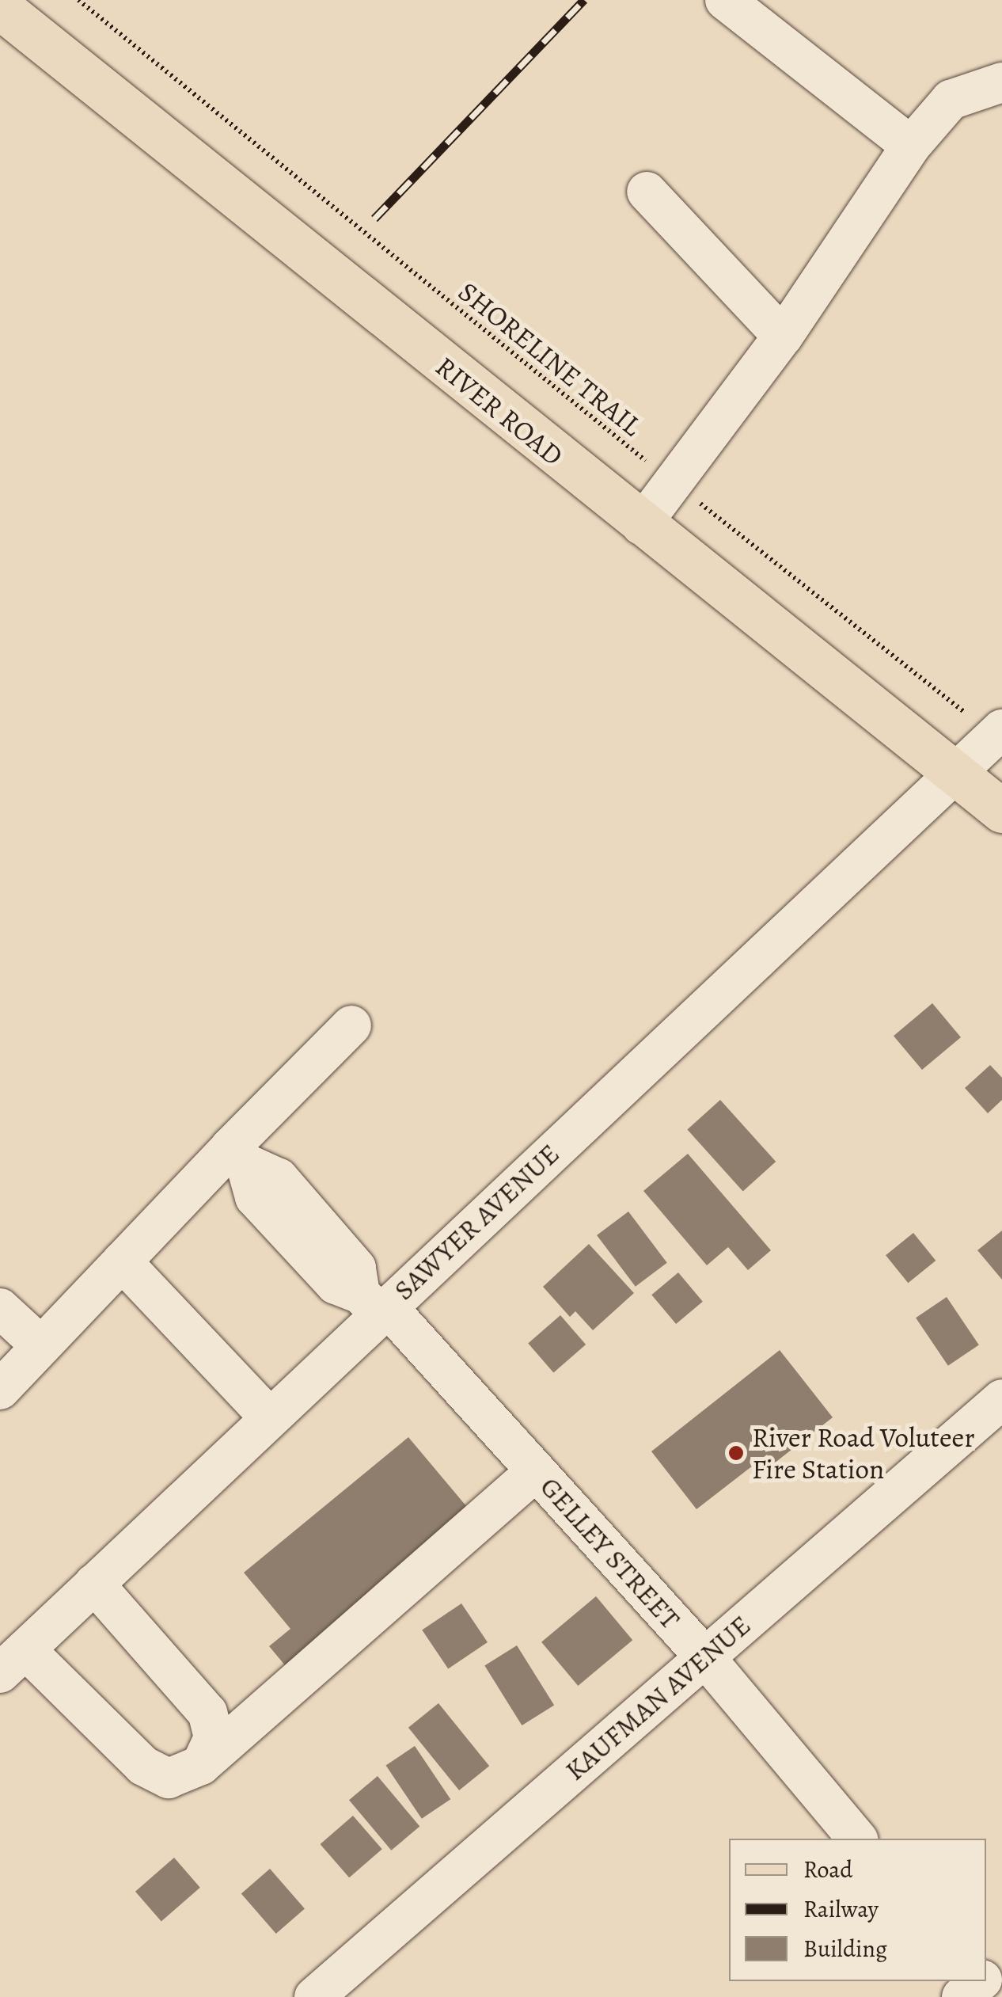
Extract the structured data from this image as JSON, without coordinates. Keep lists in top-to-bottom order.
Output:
{
  "streets": {
    "main road": ["RIVER ROAD"],
    "street": ["SAWYER AVENUE", "GELLEY STREET", "KAUFMAN AVENUE"],
    "path": ["SHORELINE TRAIL"]
  },
  "crossings": [
    ["SHORELINE TRAIL", "SAWYER AVENUE"],
    ["RIVER ROAD", "SAWYER AVENUE"],
    ["SAWYER AVENUE", "GELLEY STREET"],
    ["GELLEY STREET", "KAUFMAN AVENUE"]
  ],
  "places": ["River Road Voluteer Fire Station"],
  "legend": ["Road", "Railway", "Building"]
}
